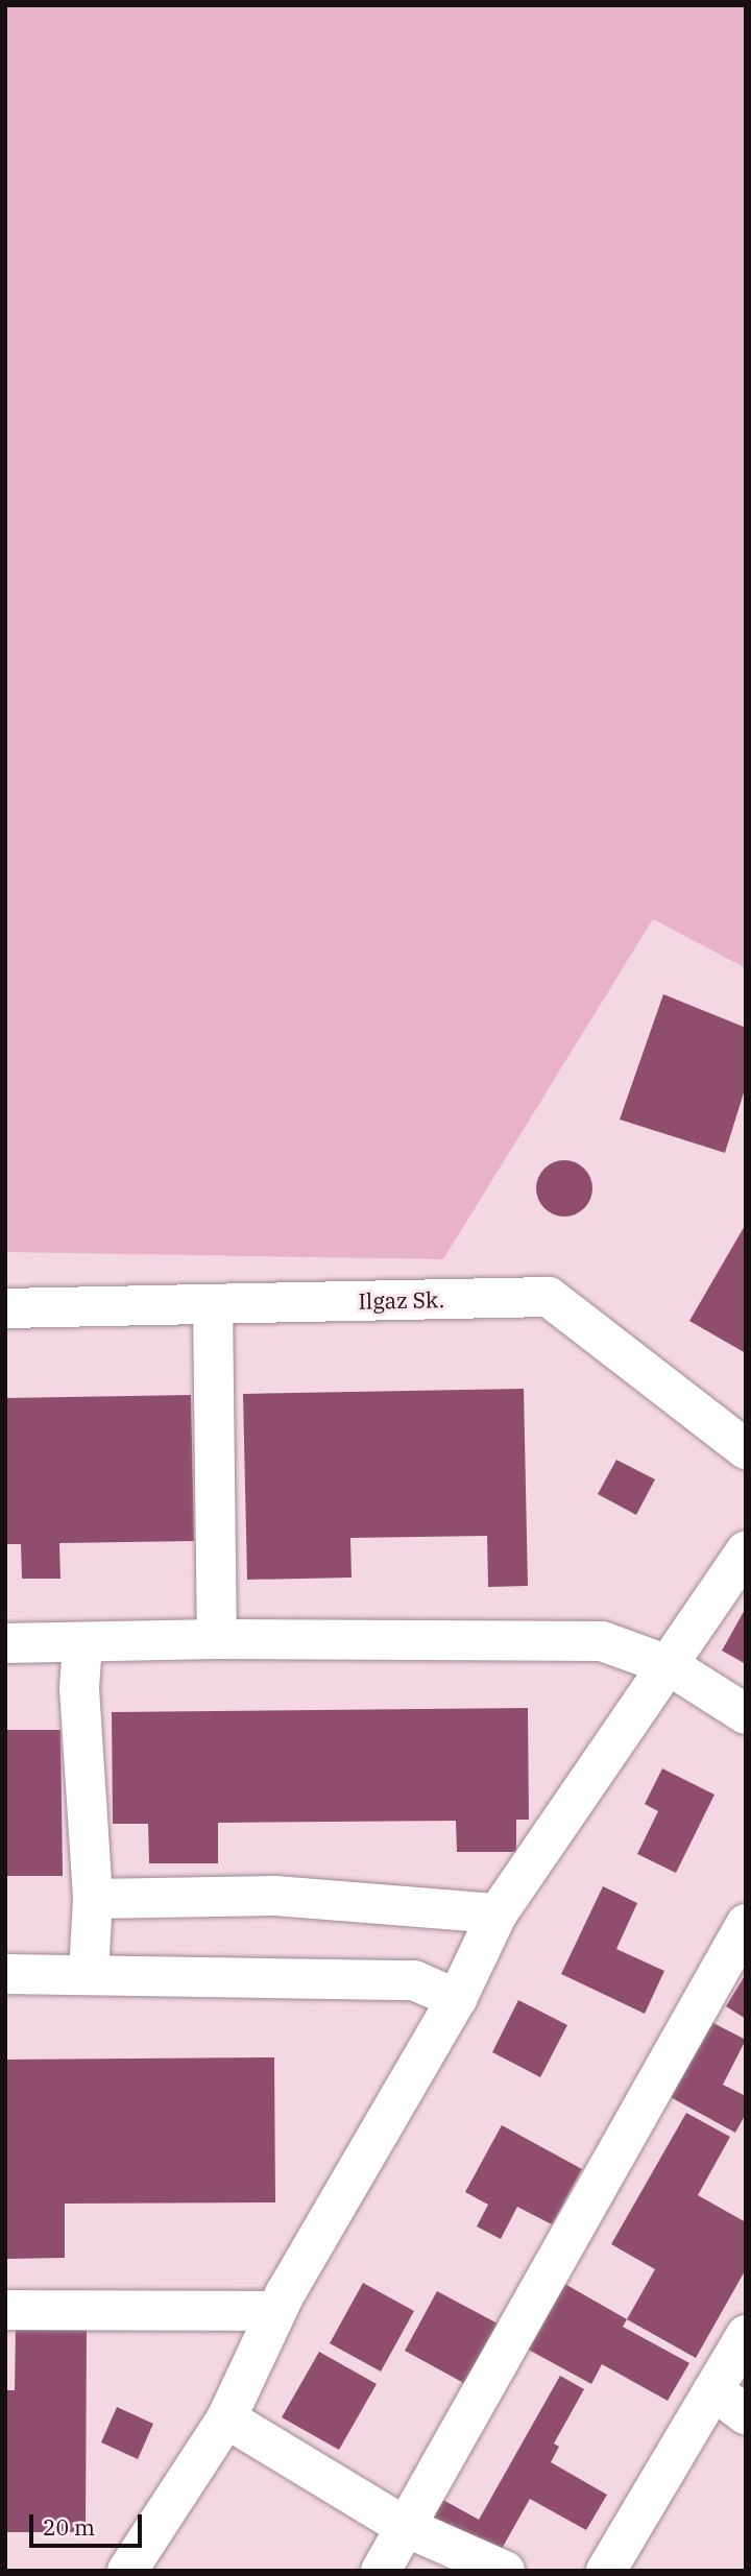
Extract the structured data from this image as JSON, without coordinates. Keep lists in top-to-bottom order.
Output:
{
  "streets": {
    "street": ["Ilgaz Sk."]
  },
  "scale_bar": "20 m"
}
